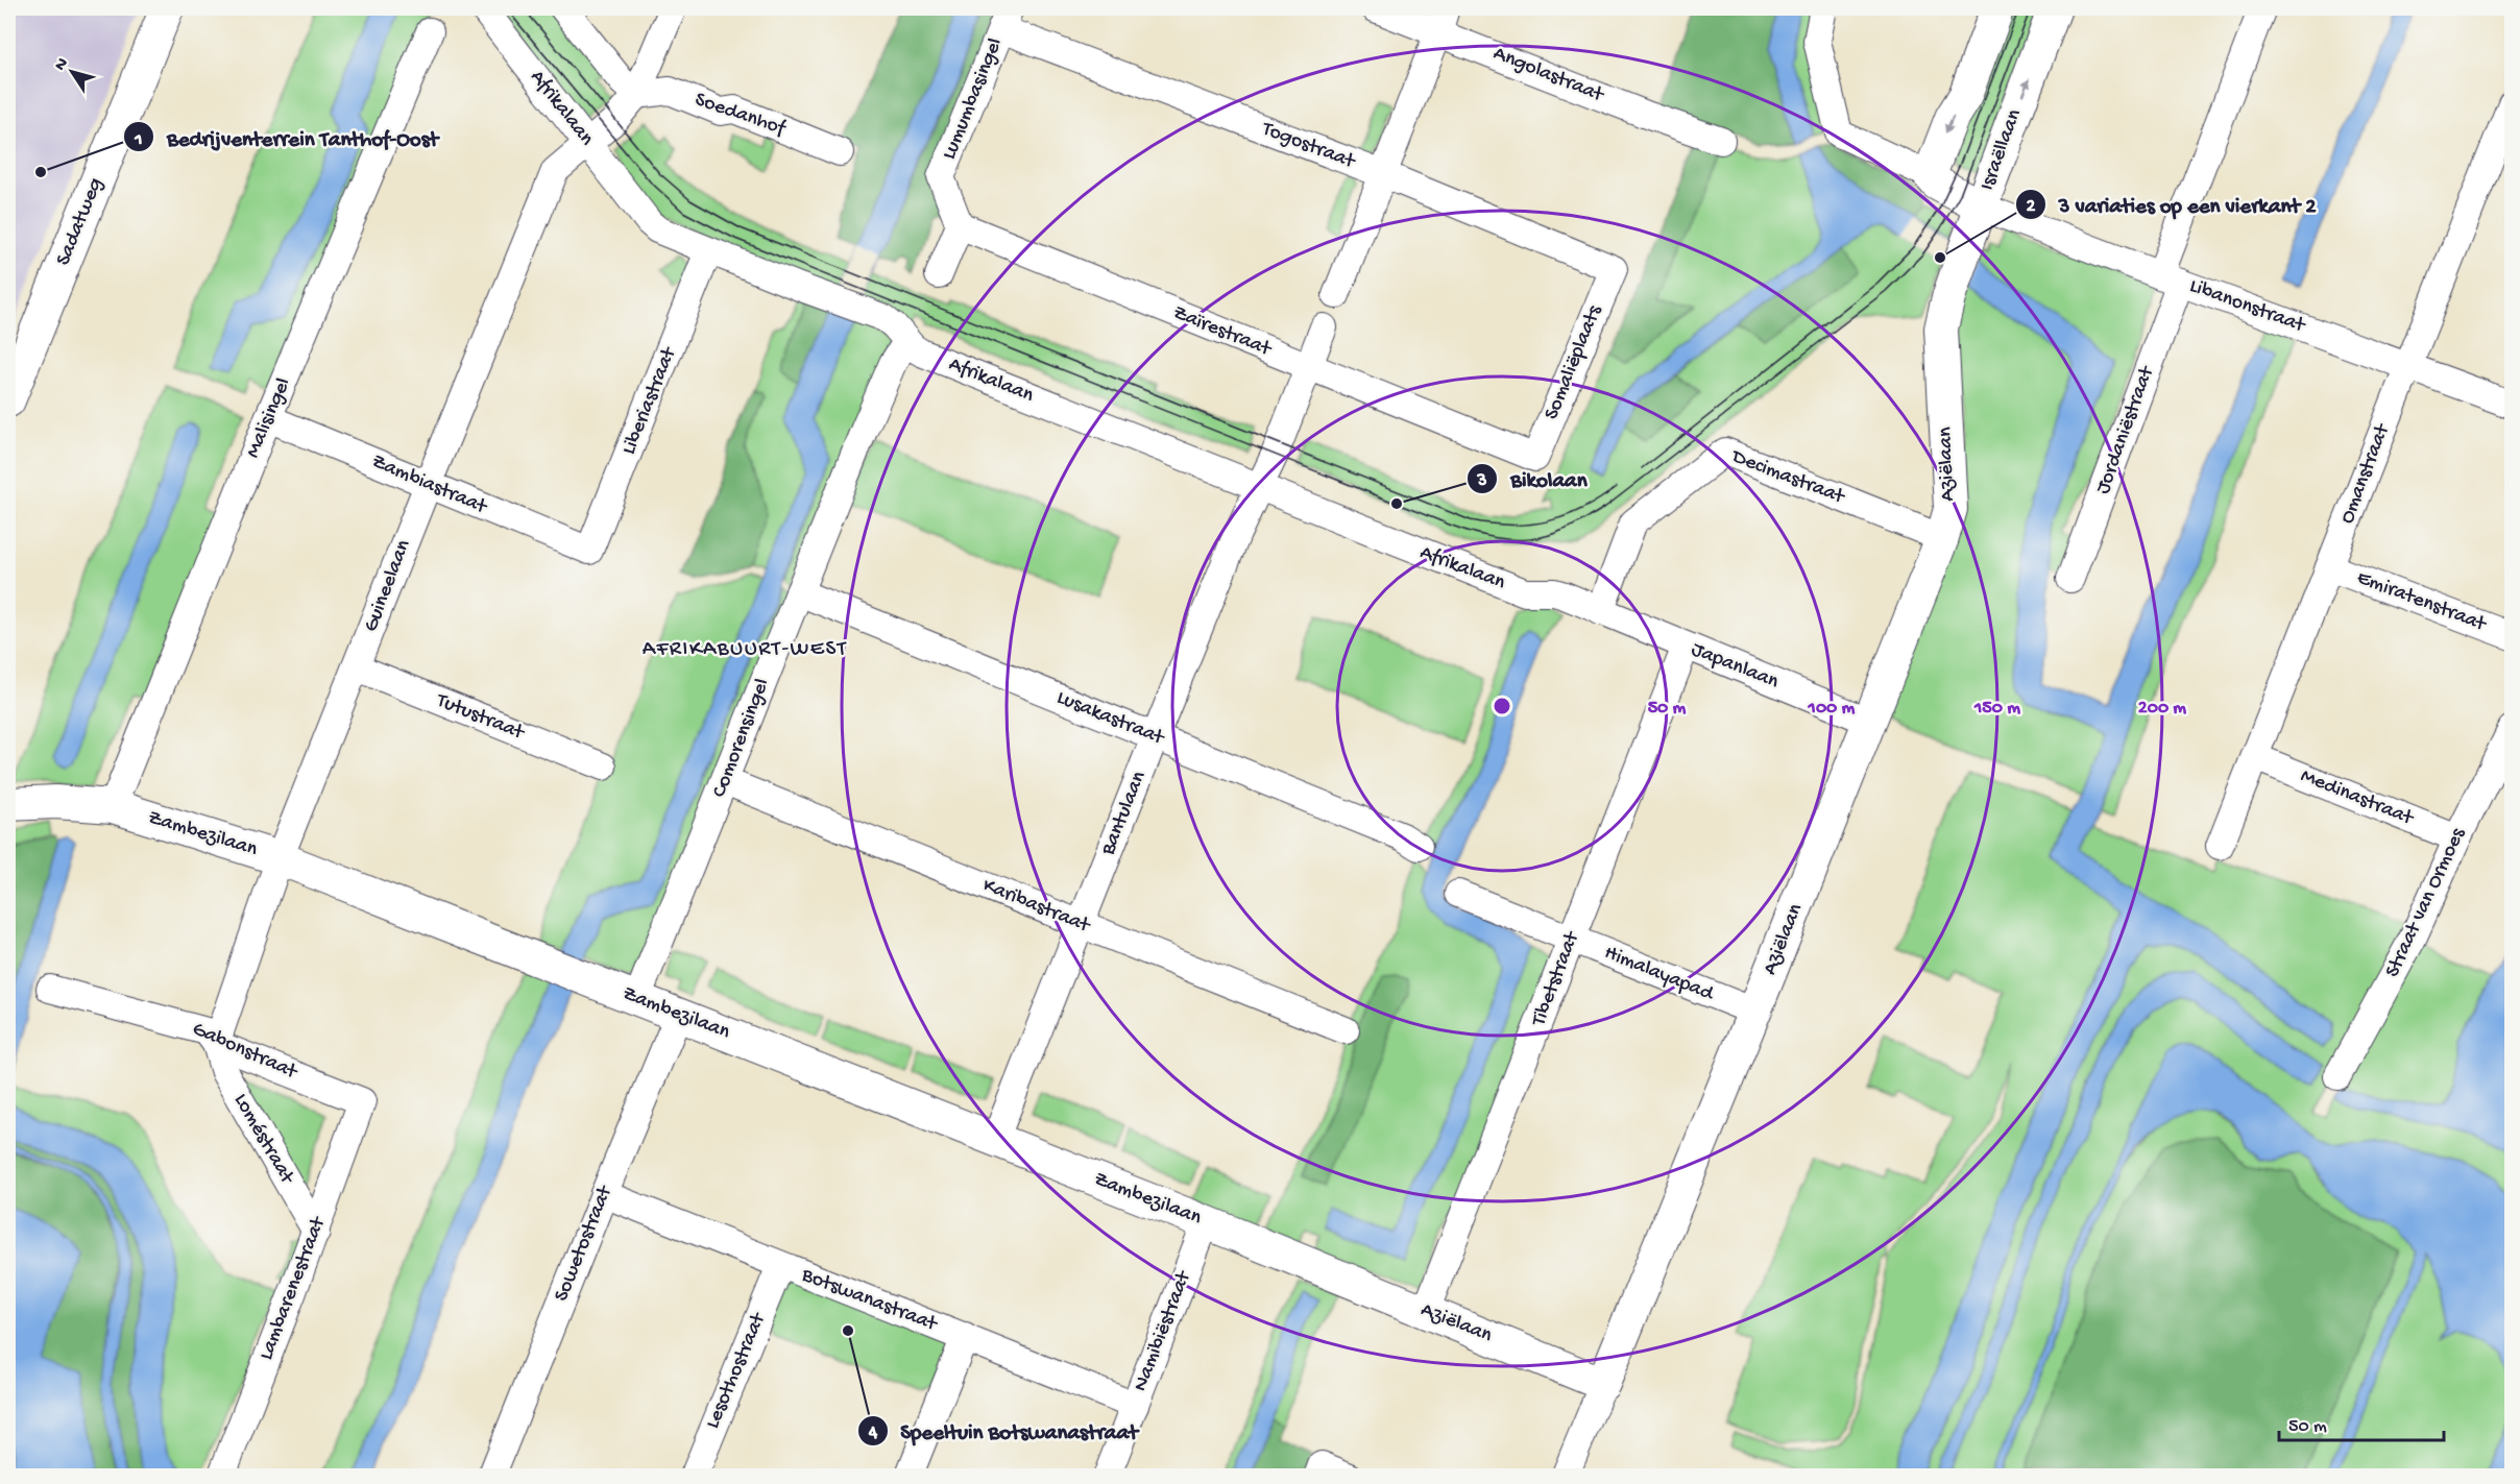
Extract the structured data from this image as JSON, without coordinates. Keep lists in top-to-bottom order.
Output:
{
  "streets": {
    "street": [
      "Angolastraat",
      "Lumumbasingel",
      "Afrikalaan",
      "Soedanhof",
      "Togostraat",
      "Israëllaan",
      "Sadatweg",
      "Libanonstraat",
      "Zaïrestraat",
      "Somaliëplaats",
      "Liberiastraat",
      "Malisingel",
      "Jordaniëstraat",
      "Aziëlaan",
      "Omanstraat",
      "Decimastraat",
      "Zambiastraat",
      "Guineelaan",
      "Emiratenstraat",
      "Japanlaan",
      "Tutustraat",
      "Lusakastraat",
      "Comorensingel",
      "Medinastraat",
      "Bantulaan",
      "Zambezilaan",
      "Straat van Ormoes",
      "Karibastraat",
      "Himalayapad",
      "Tibetstraat",
      "Gabonstraat",
      "Loméstraat",
      "Sowetostraat",
      "Lambarenestraat",
      "Botswanastraat",
      "Namibiëstraat",
      "Lesothostraat"
    ]
  },
  "crossings": [
    ["Lumumbasingel", "Togostraat"],
    ["Lumumbasingel", "Zaïrestraat"],
    ["Afrikalaan", "Liberiastraat"],
    ["Afrikalaan", "Decimastraat"],
    ["Afrikalaan", "Guineelaan"],
    ["Afrikalaan", "Japanlaan"],
    ["Afrikalaan", "Comorensingel"],
    ["Afrikalaan", "Bantulaan"],
    ["Soedanhof", "Guineelaan"],
    ["Togostraat", "Somaliëplaats"],
    ["Israëllaan", "Libanonstraat"],
    ["Israëllaan", "Aziëlaan"],
    ["Libanonstraat", "Jordaniëstraat"],
    ["Libanonstraat", "Aziëlaan"],
    ["Libanonstraat", "Omanstraat"],
    ["Zaïrestraat", "Somaliëplaats"],
    ["Zaïrestraat", "Bantulaan"],
    ["Liberiastraat", "Zambiastraat"],
    ["Malisingel", "Zambiastraat"],
    ["Malisingel", "Zambezilaan"],
    ["Aziëlaan", "Decimastraat"],
    ["Aziëlaan", "Japanlaan"],
    ["Aziëlaan", "Zambezilaan"],
    ["Aziëlaan", "Himalayapad"],
    ["Aziëlaan", "Tibetstraat"],
    ["Omanstraat", "Emiratenstraat"],
    ["Omanstraat", "Medinastraat"],
    ["Decimastraat", "Japanlaan"],
    ["Zambiastraat", "Guineelaan"],
    ["Guineelaan", "Tutustraat"],
    ["Guineelaan", "Zambezilaan"],
    ["Guineelaan", "Gabonstraat"],
    ["Guineelaan", "Loméstraat"],
    ["Japanlaan", "Tibetstraat"],
    ["Lusakastraat", "Comorensingel"],
    ["Lusakastraat", "Bantulaan"],
    ["Comorensingel", "Zambezilaan"],
    ["Comorensingel", "Karibastraat"],
    ["Medinastraat", "Straat van Ormoes"],
    ["Bantulaan", "Zambezilaan"],
    ["Bantulaan", "Karibastraat"],
    ["Zambezilaan", "Sowetostraat"],
    ["Zambezilaan", "Namibiëstraat"],
    ["Himalayapad", "Tibetstraat"],
    ["Gabonstraat", "Loméstraat"],
    ["Gabonstraat", "Lambarenestraat"],
    ["Loméstraat", "Lambarenestraat"],
    ["Sowetostraat", "Botswanastraat"],
    ["Botswanastraat", "Namibiëstraat"],
    ["Botswanastraat", "Lesothostraat"]
  ],
  "districts": ["AFRIKABUURT-WEST"],
  "places": [
    "Bedrijventerrein Tanthof-Oost",
    "3 variaties op een vierkant 2",
    "Bikolaan",
    "Speeltuin Botswanastraat"
  ],
  "scale_bar": "50 m",
  "north": "top left",
  "rings": [
    "50 m",
    "100 m",
    "150 m",
    "200 m"
  ]
}
